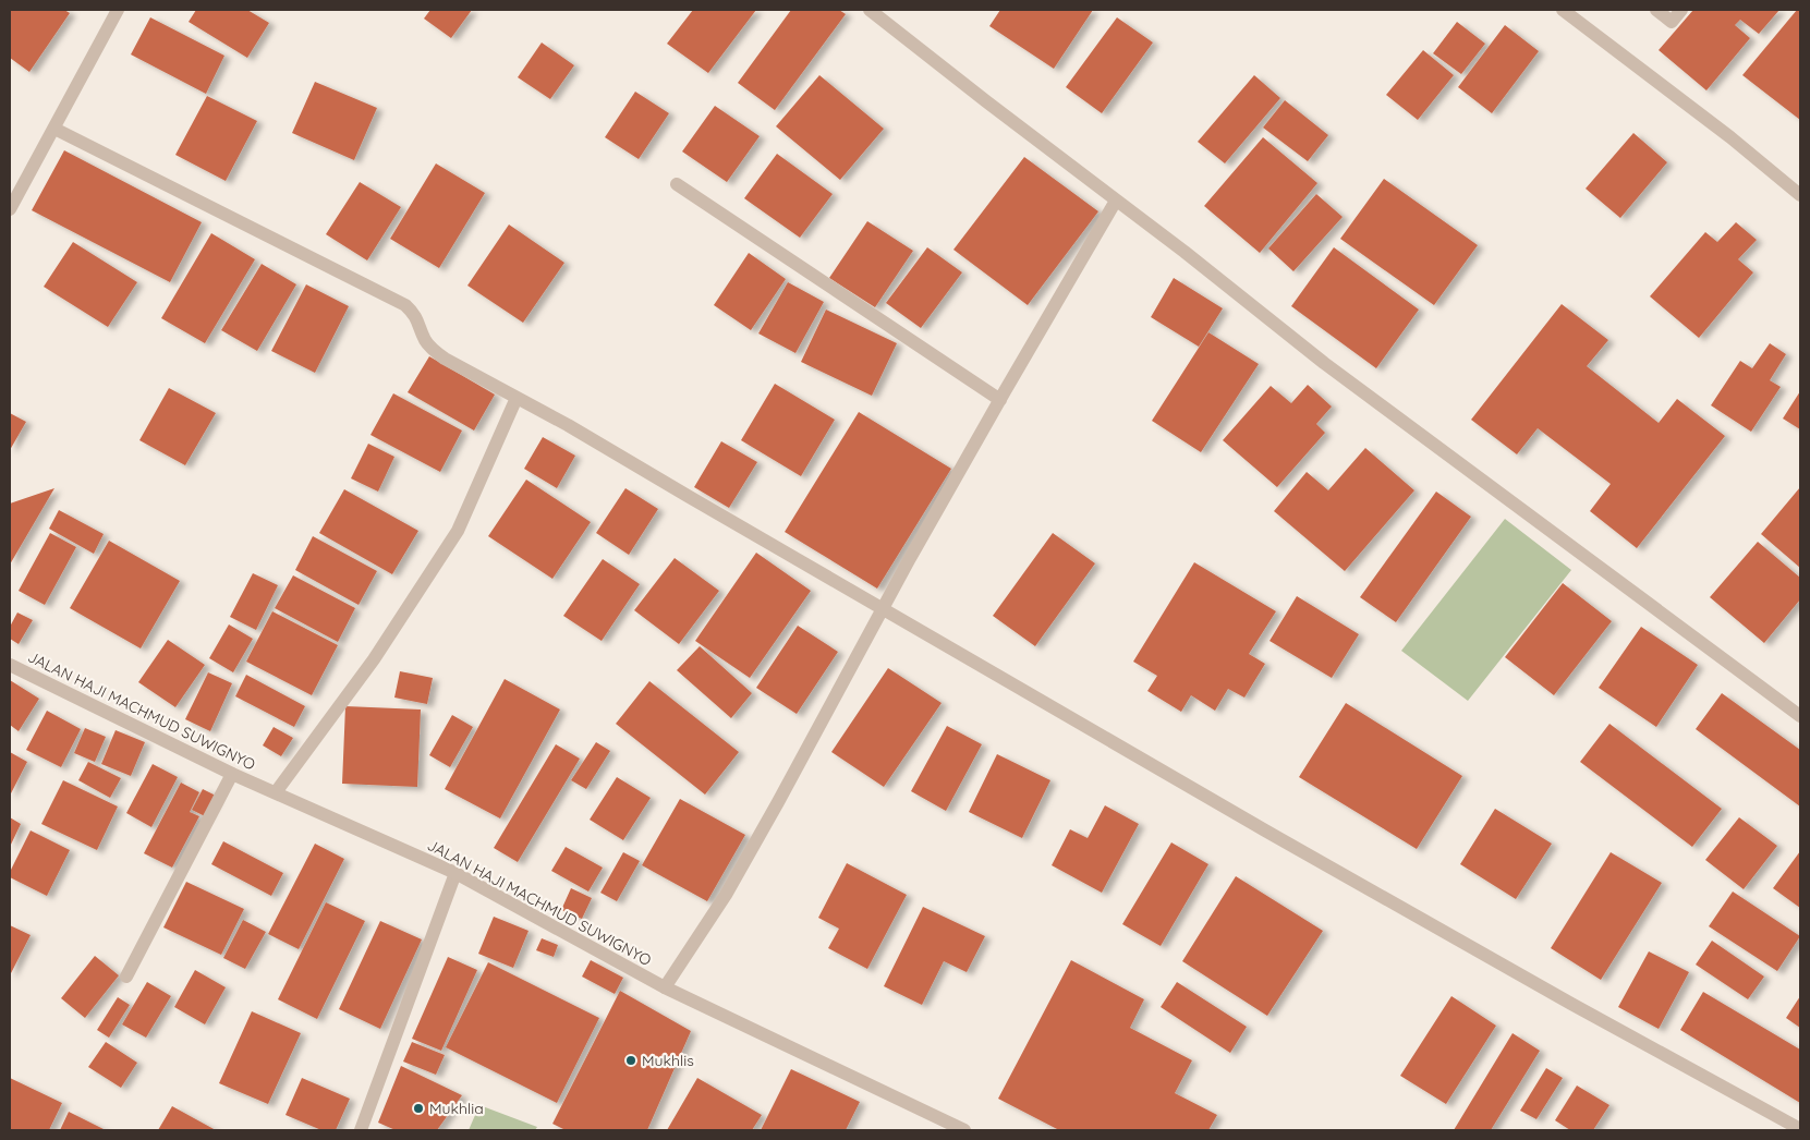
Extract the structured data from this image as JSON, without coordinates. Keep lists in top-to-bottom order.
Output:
{
  "streets": {
    "street": ["JALAN HAJI MACHMUD SUWIGNYO"]
  },
  "places": ["Mukhlis", "Mukhlia"]
}
